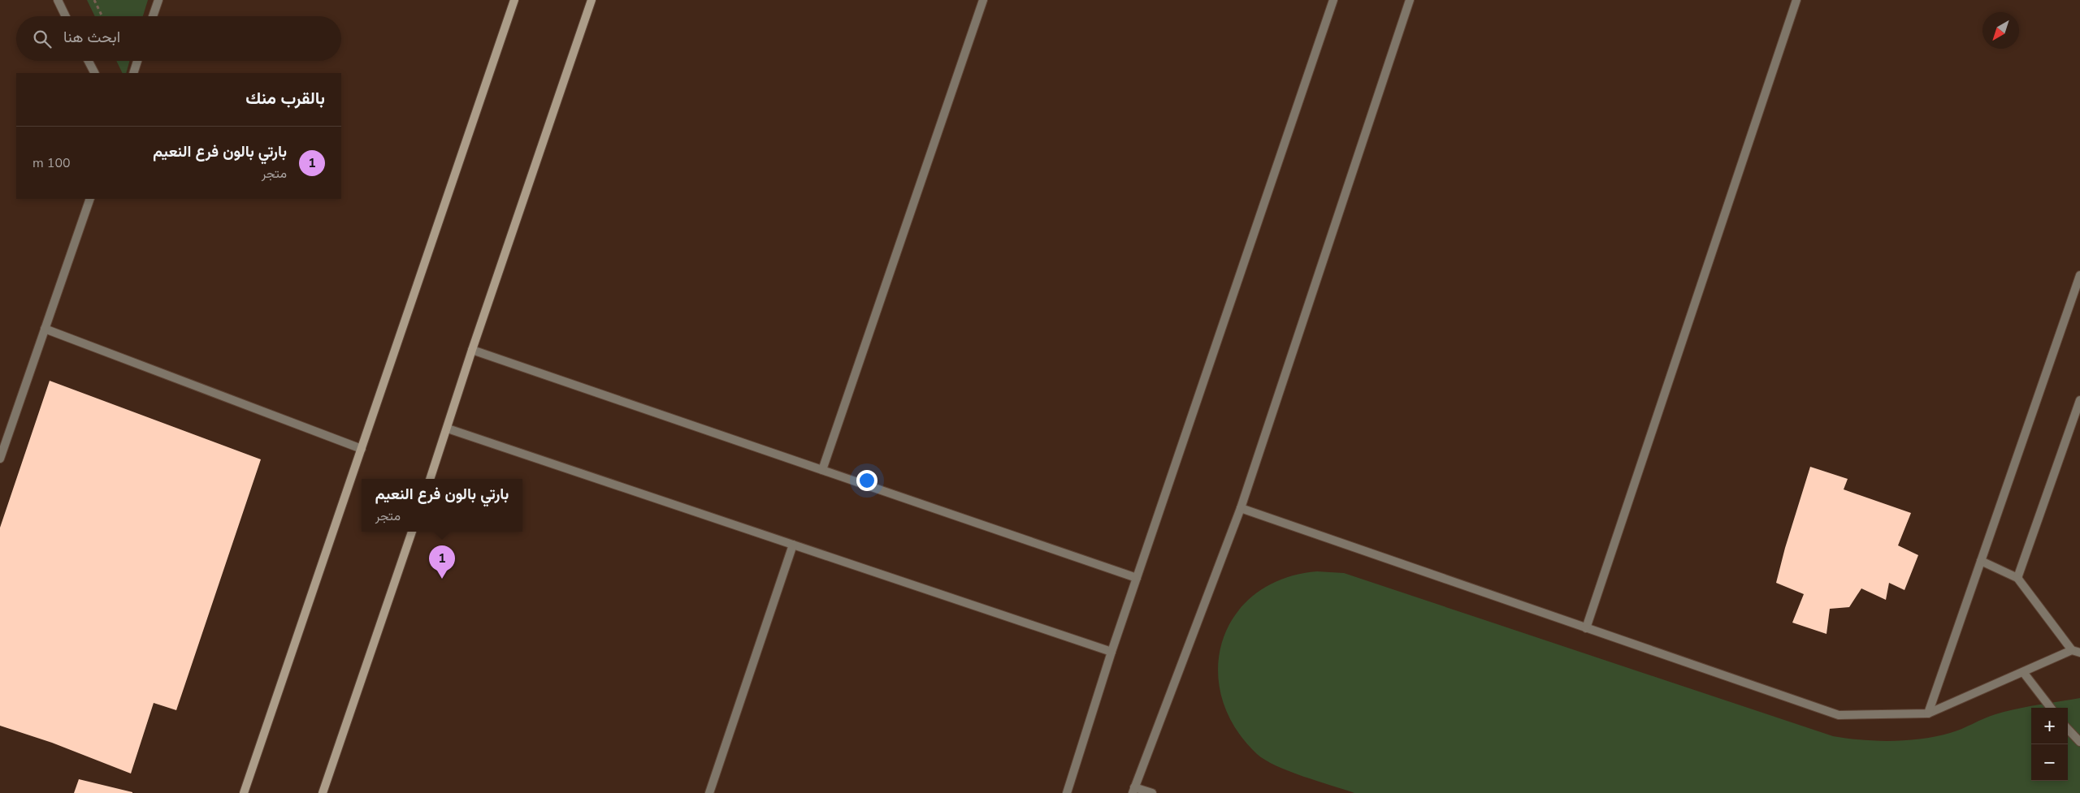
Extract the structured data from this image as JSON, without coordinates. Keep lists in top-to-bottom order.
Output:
{
  "north": "bottom left",
  "page": {
    "search": "ابحث هنا",
    "heading": "بالقرب منك",
    "list": [
      {
        "mark": "1",
        "name": "بارتي بالون فرع النعيم",
        "note": "متجر",
        "value": "100 m"
      }
    ],
    "popup": ["بارتي بالون فرع النعيم", "متجر"],
    "pins": "1",
    "map_buttons": ["+", "−"]
  }
}
